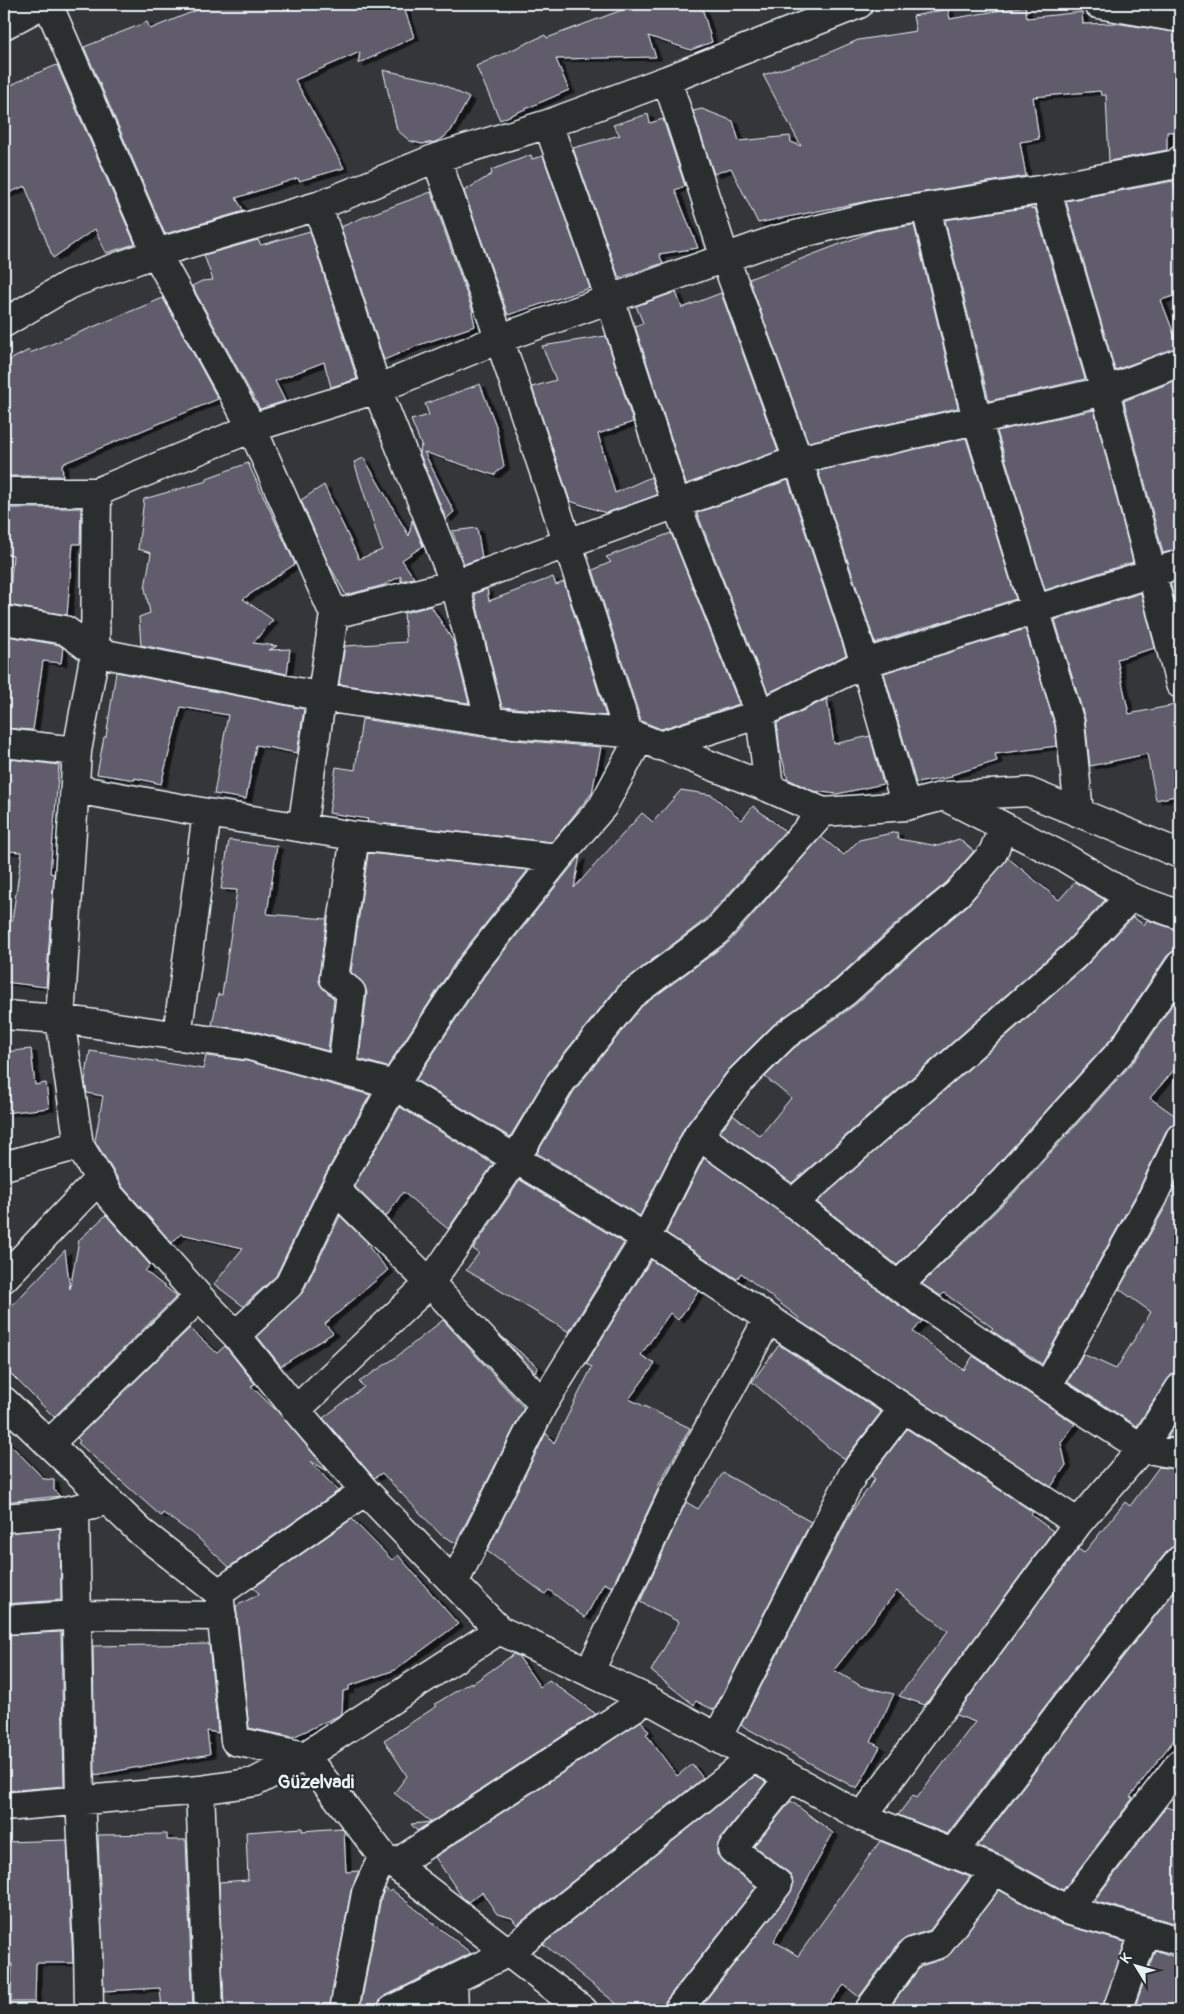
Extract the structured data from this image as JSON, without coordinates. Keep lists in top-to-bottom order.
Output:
{
  "districts": ["Güzelvadi"],
  "north": "top left"
}
